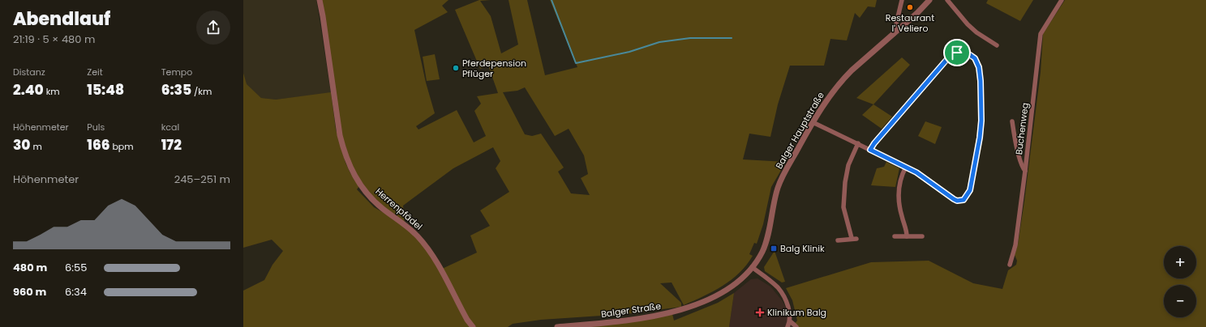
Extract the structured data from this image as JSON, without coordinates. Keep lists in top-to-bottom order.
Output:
{
  "streets": {
    "street": [
      "Buchenweg",
      "Balger Hauptstraße",
      "Herrenpfädel",
      "Balger Straße"
    ]
  },
  "crossings": [
    ["Balger Hauptstraße", "Balger Straße"]
  ],
  "places": {
    "other": ["Restaurant I' Veliero", "Pferdepension Pflüger"],
    "transit": ["Balg Klinik"],
    "health": ["Klinikum Balg"]
  },
  "page": {
    "heading": ["Abendlauf", "21:19 · 5 × 480 m"],
    "stats": [
      ["Distanz", "2.40 km"],
      ["Zeit", "15:48"],
      ["Tempo", "6:35 /km"],
      ["Höhenmeter", "30 m"],
      ["Puls", "166 bpm"],
      ["kcal", "172"]
    ],
    "chart": ["Höhenmeter", "245–251 m"],
    "map_buttons": ["+", "−"],
    "list": [
      {
        "name": "480 m",
        "note": "6:55"
      },
      {
        "name": "960 m",
        "note": "6:34"
      }
    ]
  }
}
